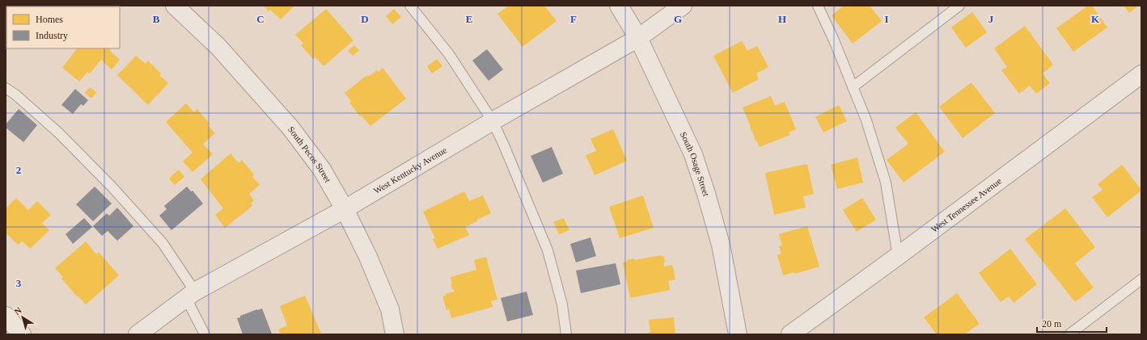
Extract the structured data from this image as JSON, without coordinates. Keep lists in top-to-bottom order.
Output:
{
  "streets": {
    "street": [
      "South Pecos Street",
      "South Osage Street",
      "West Kentucky Avenue",
      "West Tennessee Avenue"
    ]
  },
  "crossings": [
    ["South Pecos Street", "West Kentucky Avenue"],
    ["South Osage Street", "West Kentucky Avenue"]
  ],
  "legend": ["Homes", "Industry"],
  "scale_bar": "20 m",
  "north": "top left",
  "grid": {
    "columns": [
      "B",
      "C",
      "D",
      "E",
      "F",
      "G",
      "H",
      "I",
      "J",
      "K"
    ],
    "rows": ["2", "3"]
  }
}
